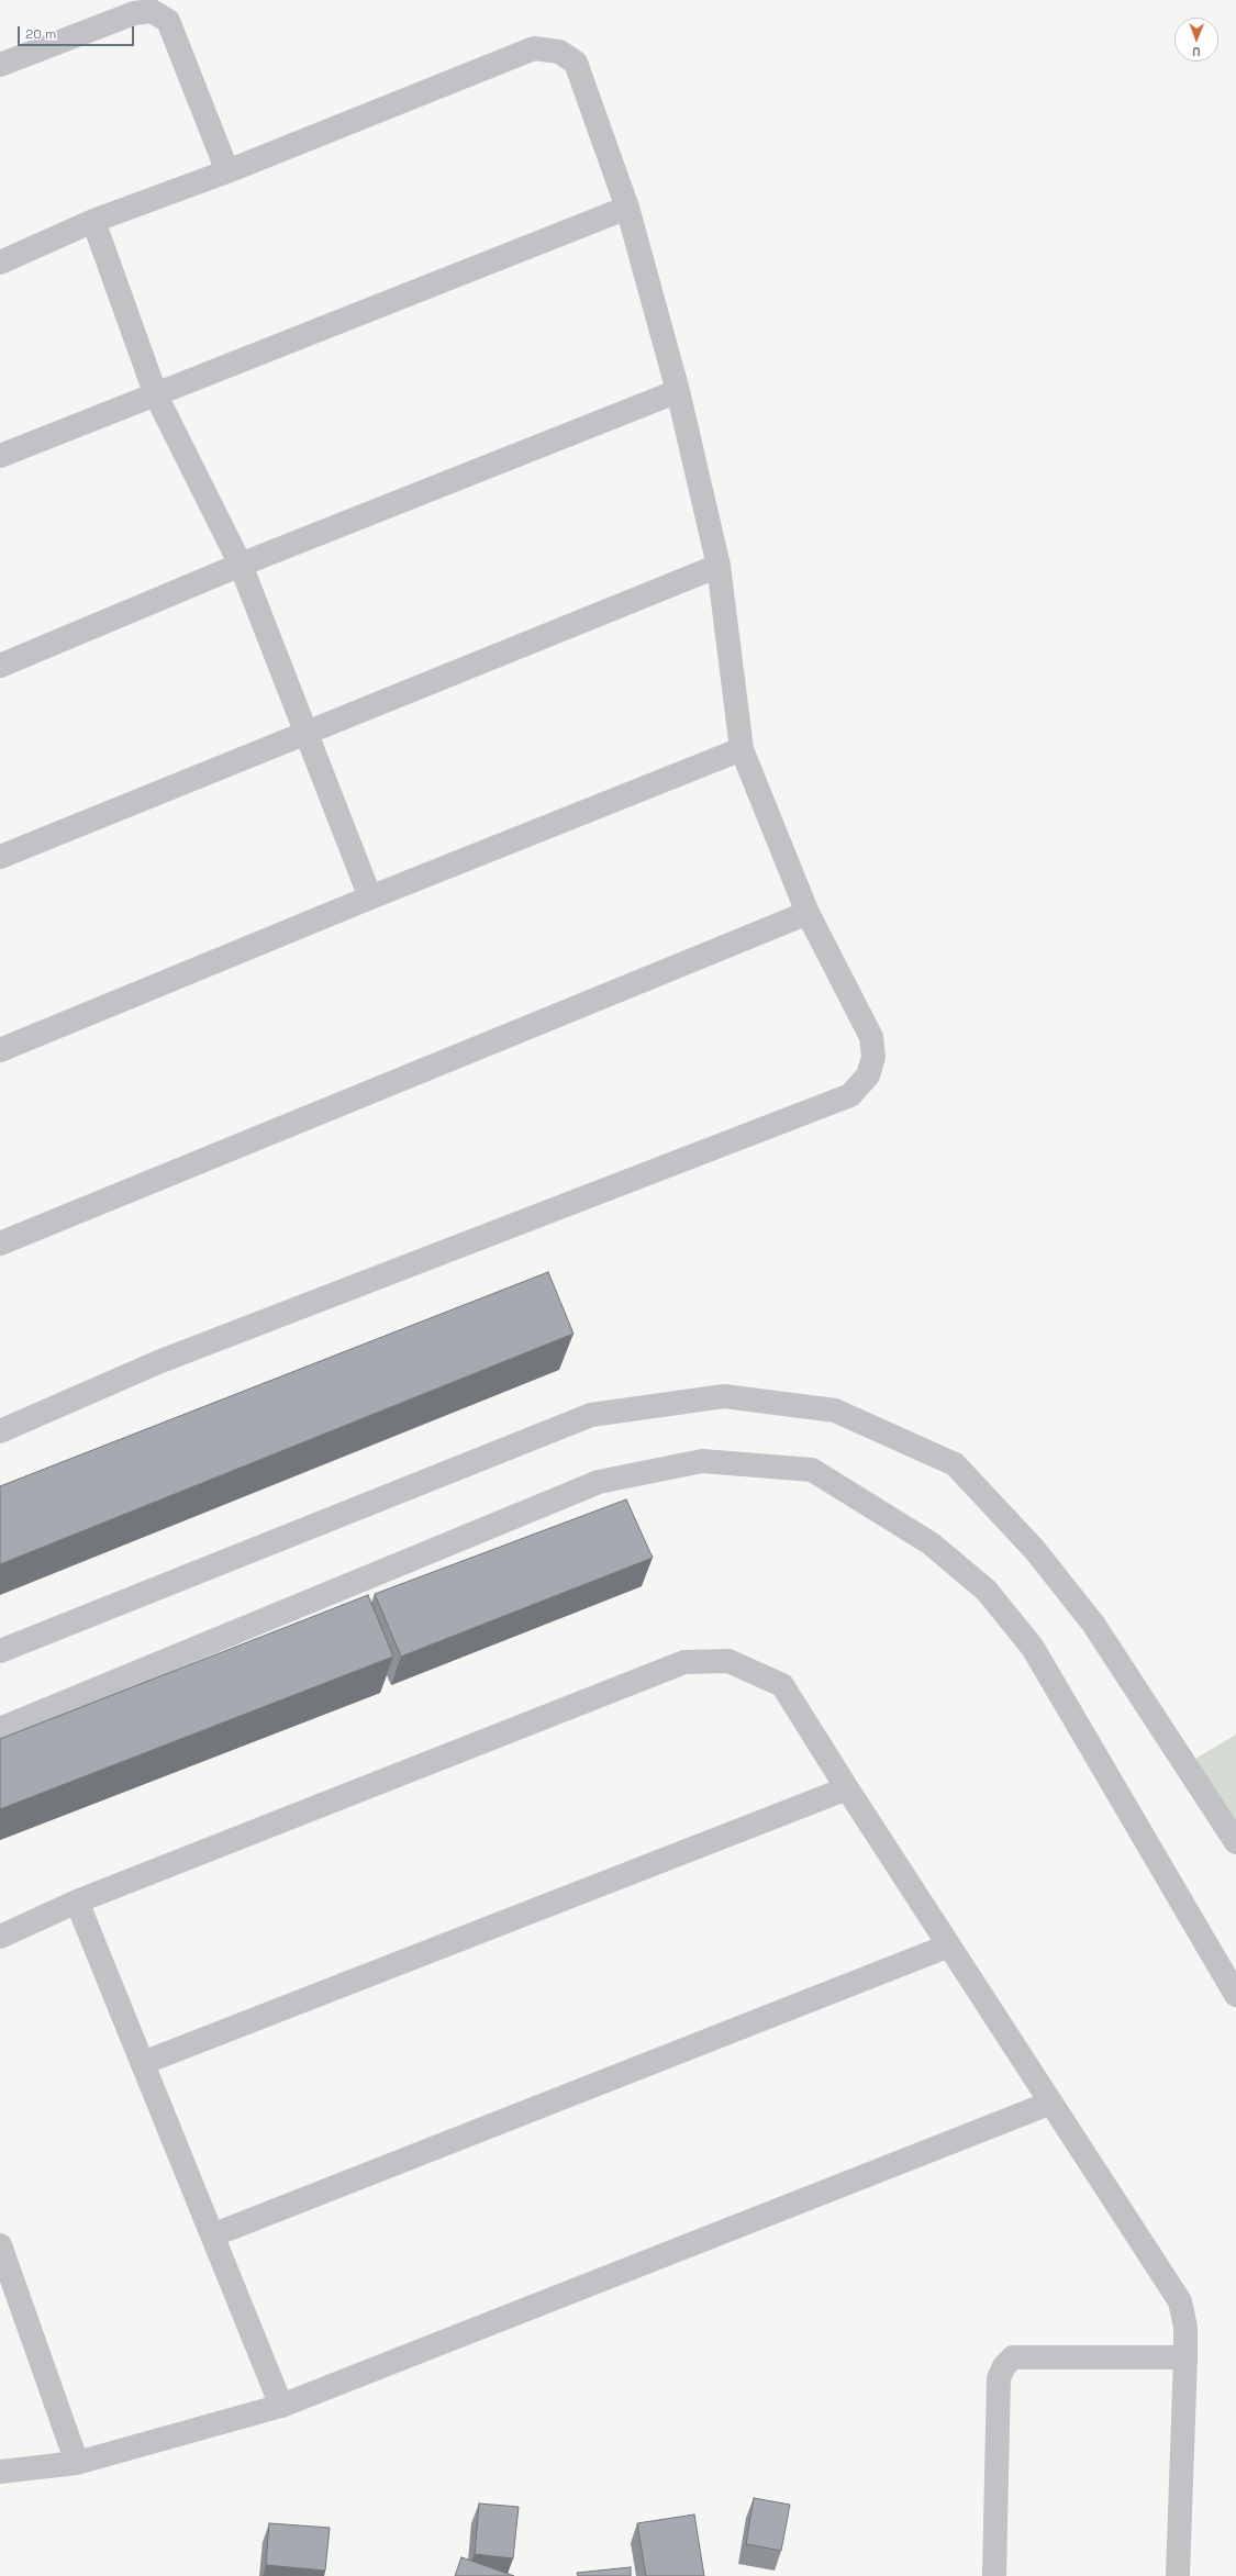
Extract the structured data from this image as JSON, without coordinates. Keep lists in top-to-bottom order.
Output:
{
  "scale_bar": "20 m",
  "north": "bottom"
}
